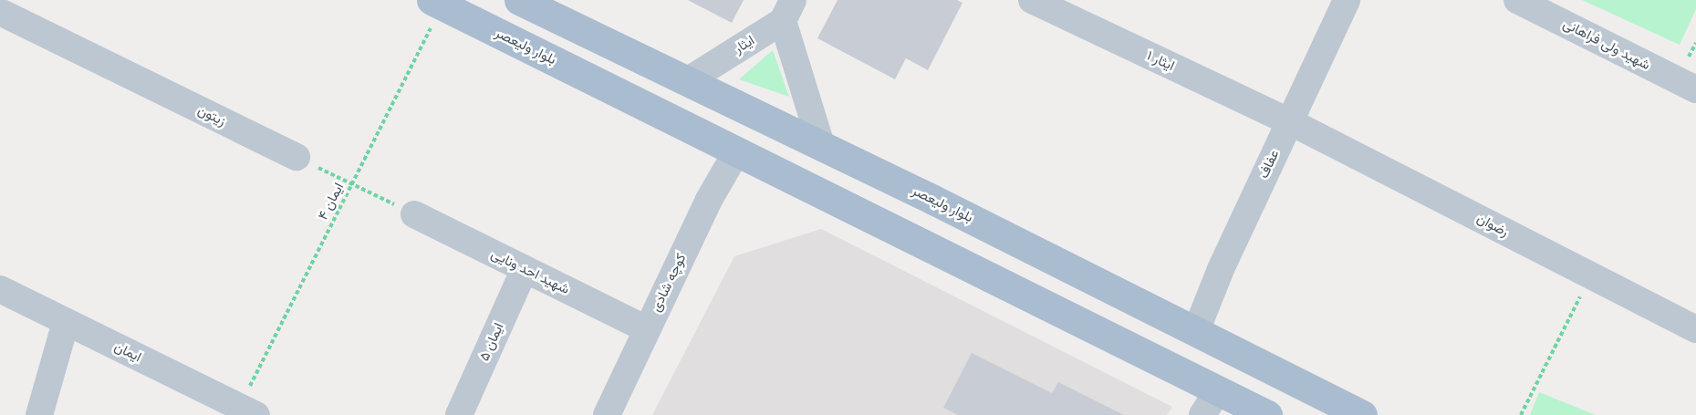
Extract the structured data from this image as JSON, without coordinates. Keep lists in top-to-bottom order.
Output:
{
  "streets": {
    "main road": ["بلوار ولیعصر"],
    "street": [
      "ایثار",
      "شهید ولی فراهانی",
      "ایثار ۱",
      "زیتون",
      "عفاف",
      "رضوان",
      "شهید احد ونایی",
      "کوچه شادی",
      "ایمان ۵",
      "ایمان"
    ],
    "path": ["ایمان ۴"]
  },
  "crossings": [
    ["ایثار", "بلوار ولیعصر"],
    ["بلوار ولیعصر", "عفاف"],
    ["بلوار ولیعصر", "ایمان ۴"],
    ["بلوار ولیعصر", "کوچه شادی"],
    ["ایثار ۱", "عفاف"],
    ["ایثار ۱", "رضوان"],
    ["عفاف", "رضوان"],
    ["ایمان ۴", "ایمان"],
    ["شهید احد ونایی", "کوچه شادی"],
    ["شهید احد ونایی", "ایمان ۵"]
  ]
}
